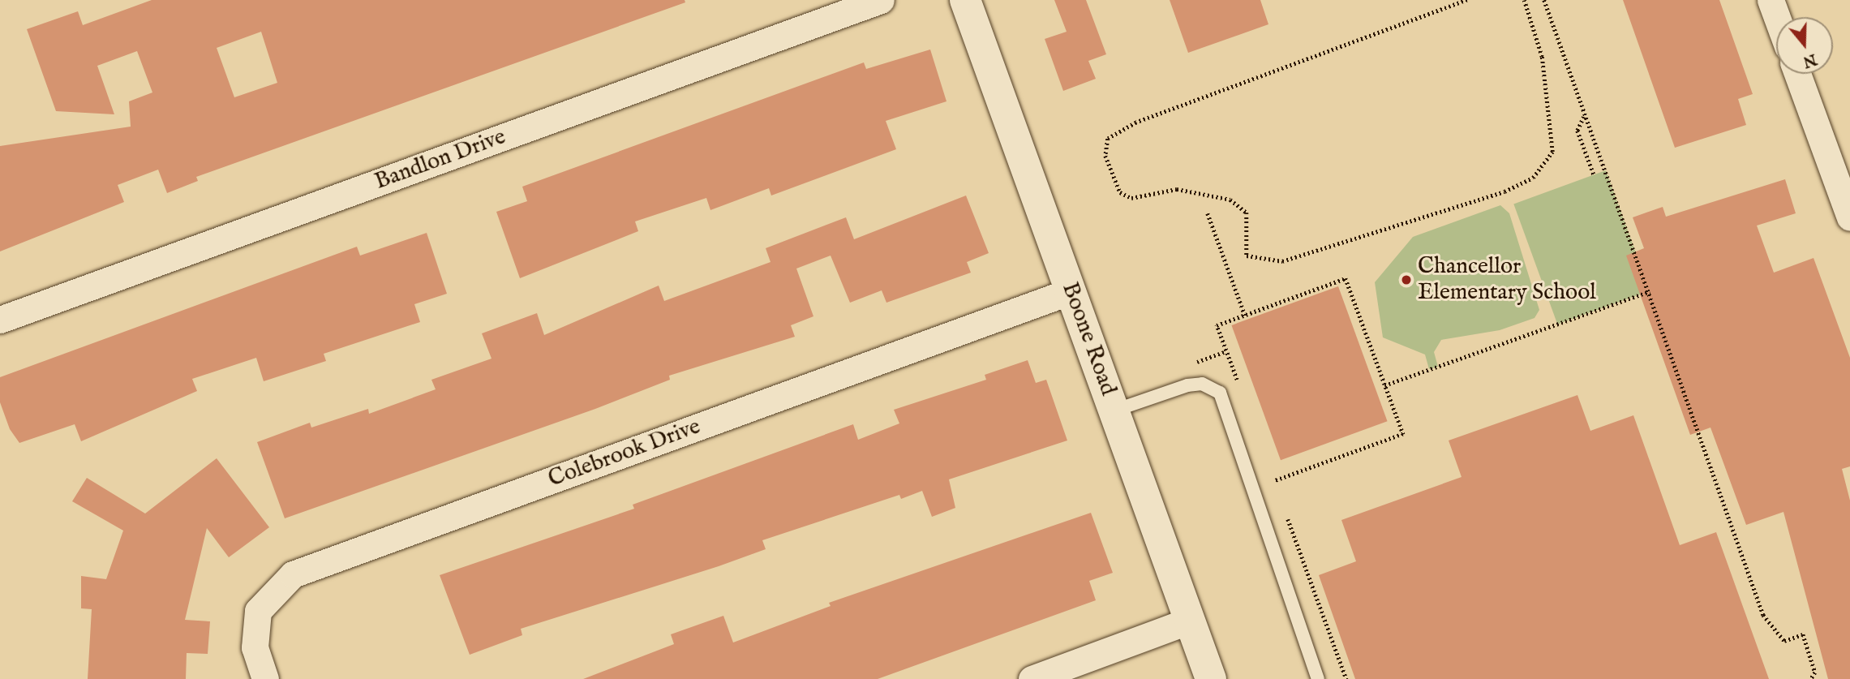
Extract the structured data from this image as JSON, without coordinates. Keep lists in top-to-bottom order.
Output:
{
  "streets": {
    "street": ["Bandlon Drive", "Boone Road", "Colebrook Drive"]
  },
  "crossings": [
    ["Boone Road", "Colebrook Drive"]
  ],
  "places": ["Chancellor Elementary School"],
  "north": "bottom"
}
